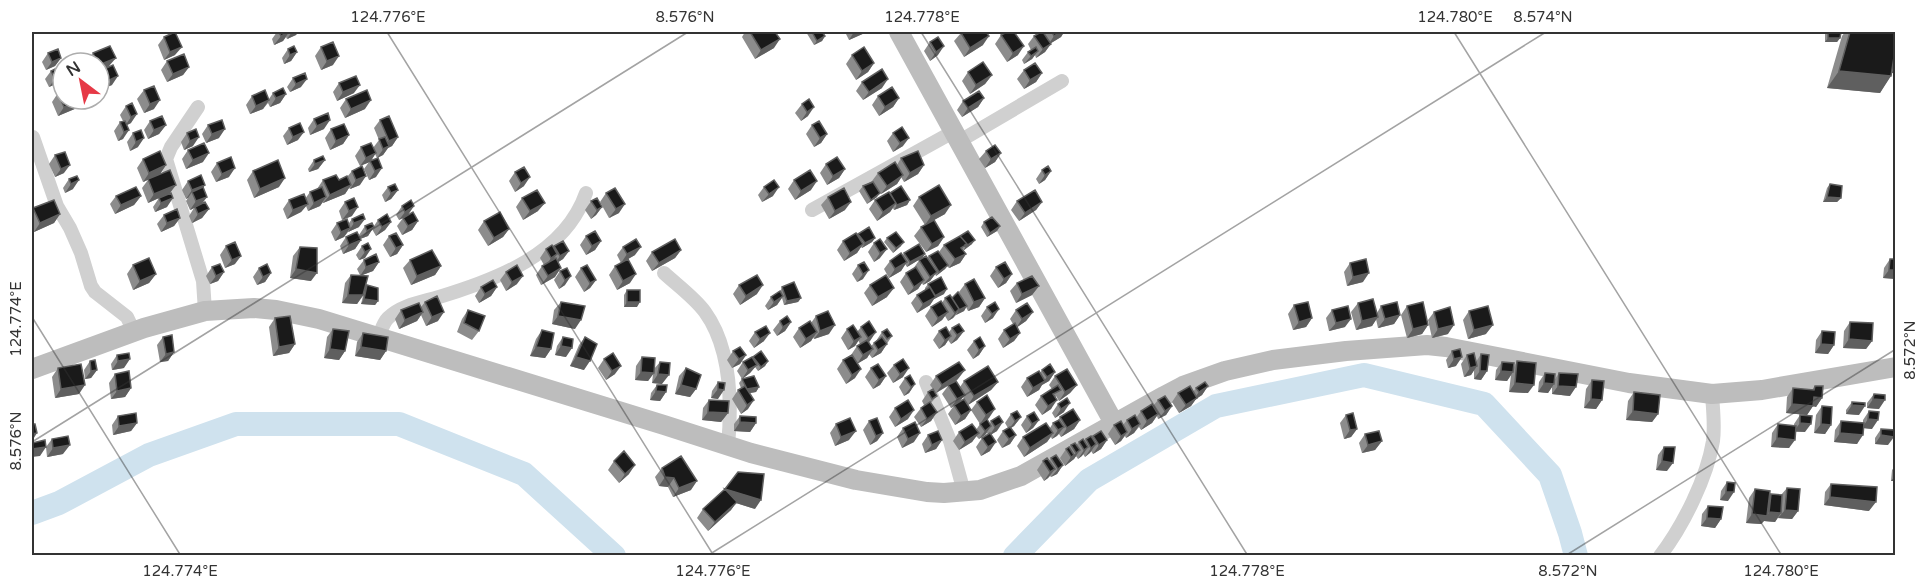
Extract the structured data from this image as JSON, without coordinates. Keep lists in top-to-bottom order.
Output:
{
  "north": "top left",
  "coordinates": [
    "124.776°E",
    "8.576°N",
    "124.778°E",
    "124.780°E",
    "8.574°N",
    "124.774°E",
    "8.572°N"
  ]
}
